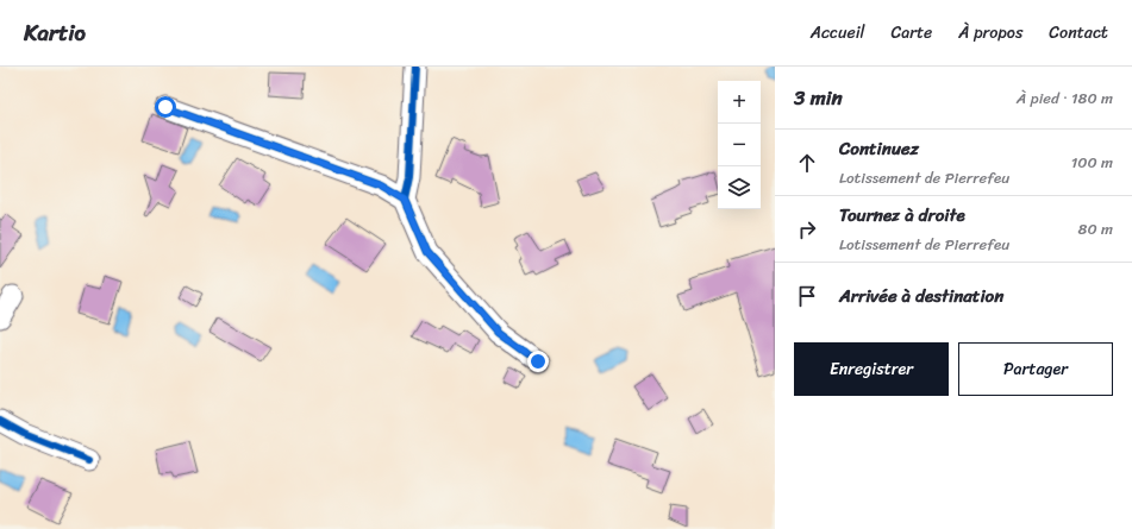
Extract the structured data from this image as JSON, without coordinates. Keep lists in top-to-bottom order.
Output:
{
  "page": {
    "header": "Kartio",
    "nav": [
      "Accueil",
      "Carte",
      "À propos",
      "Contact"
    ],
    "heading": ["3 min", "À pied · 180 m"],
    "map_buttons": ["+", "−"],
    "list": [
      ["Continuez", "Lotissement de Pierrefeu", "100 m"],
      ["Tournez à droite", "Lotissement de Pierrefeu", "80 m"],
      "Arrivée à destination"
    ],
    "buttons": ["Enregistrer", "Partager"]
  }
}
